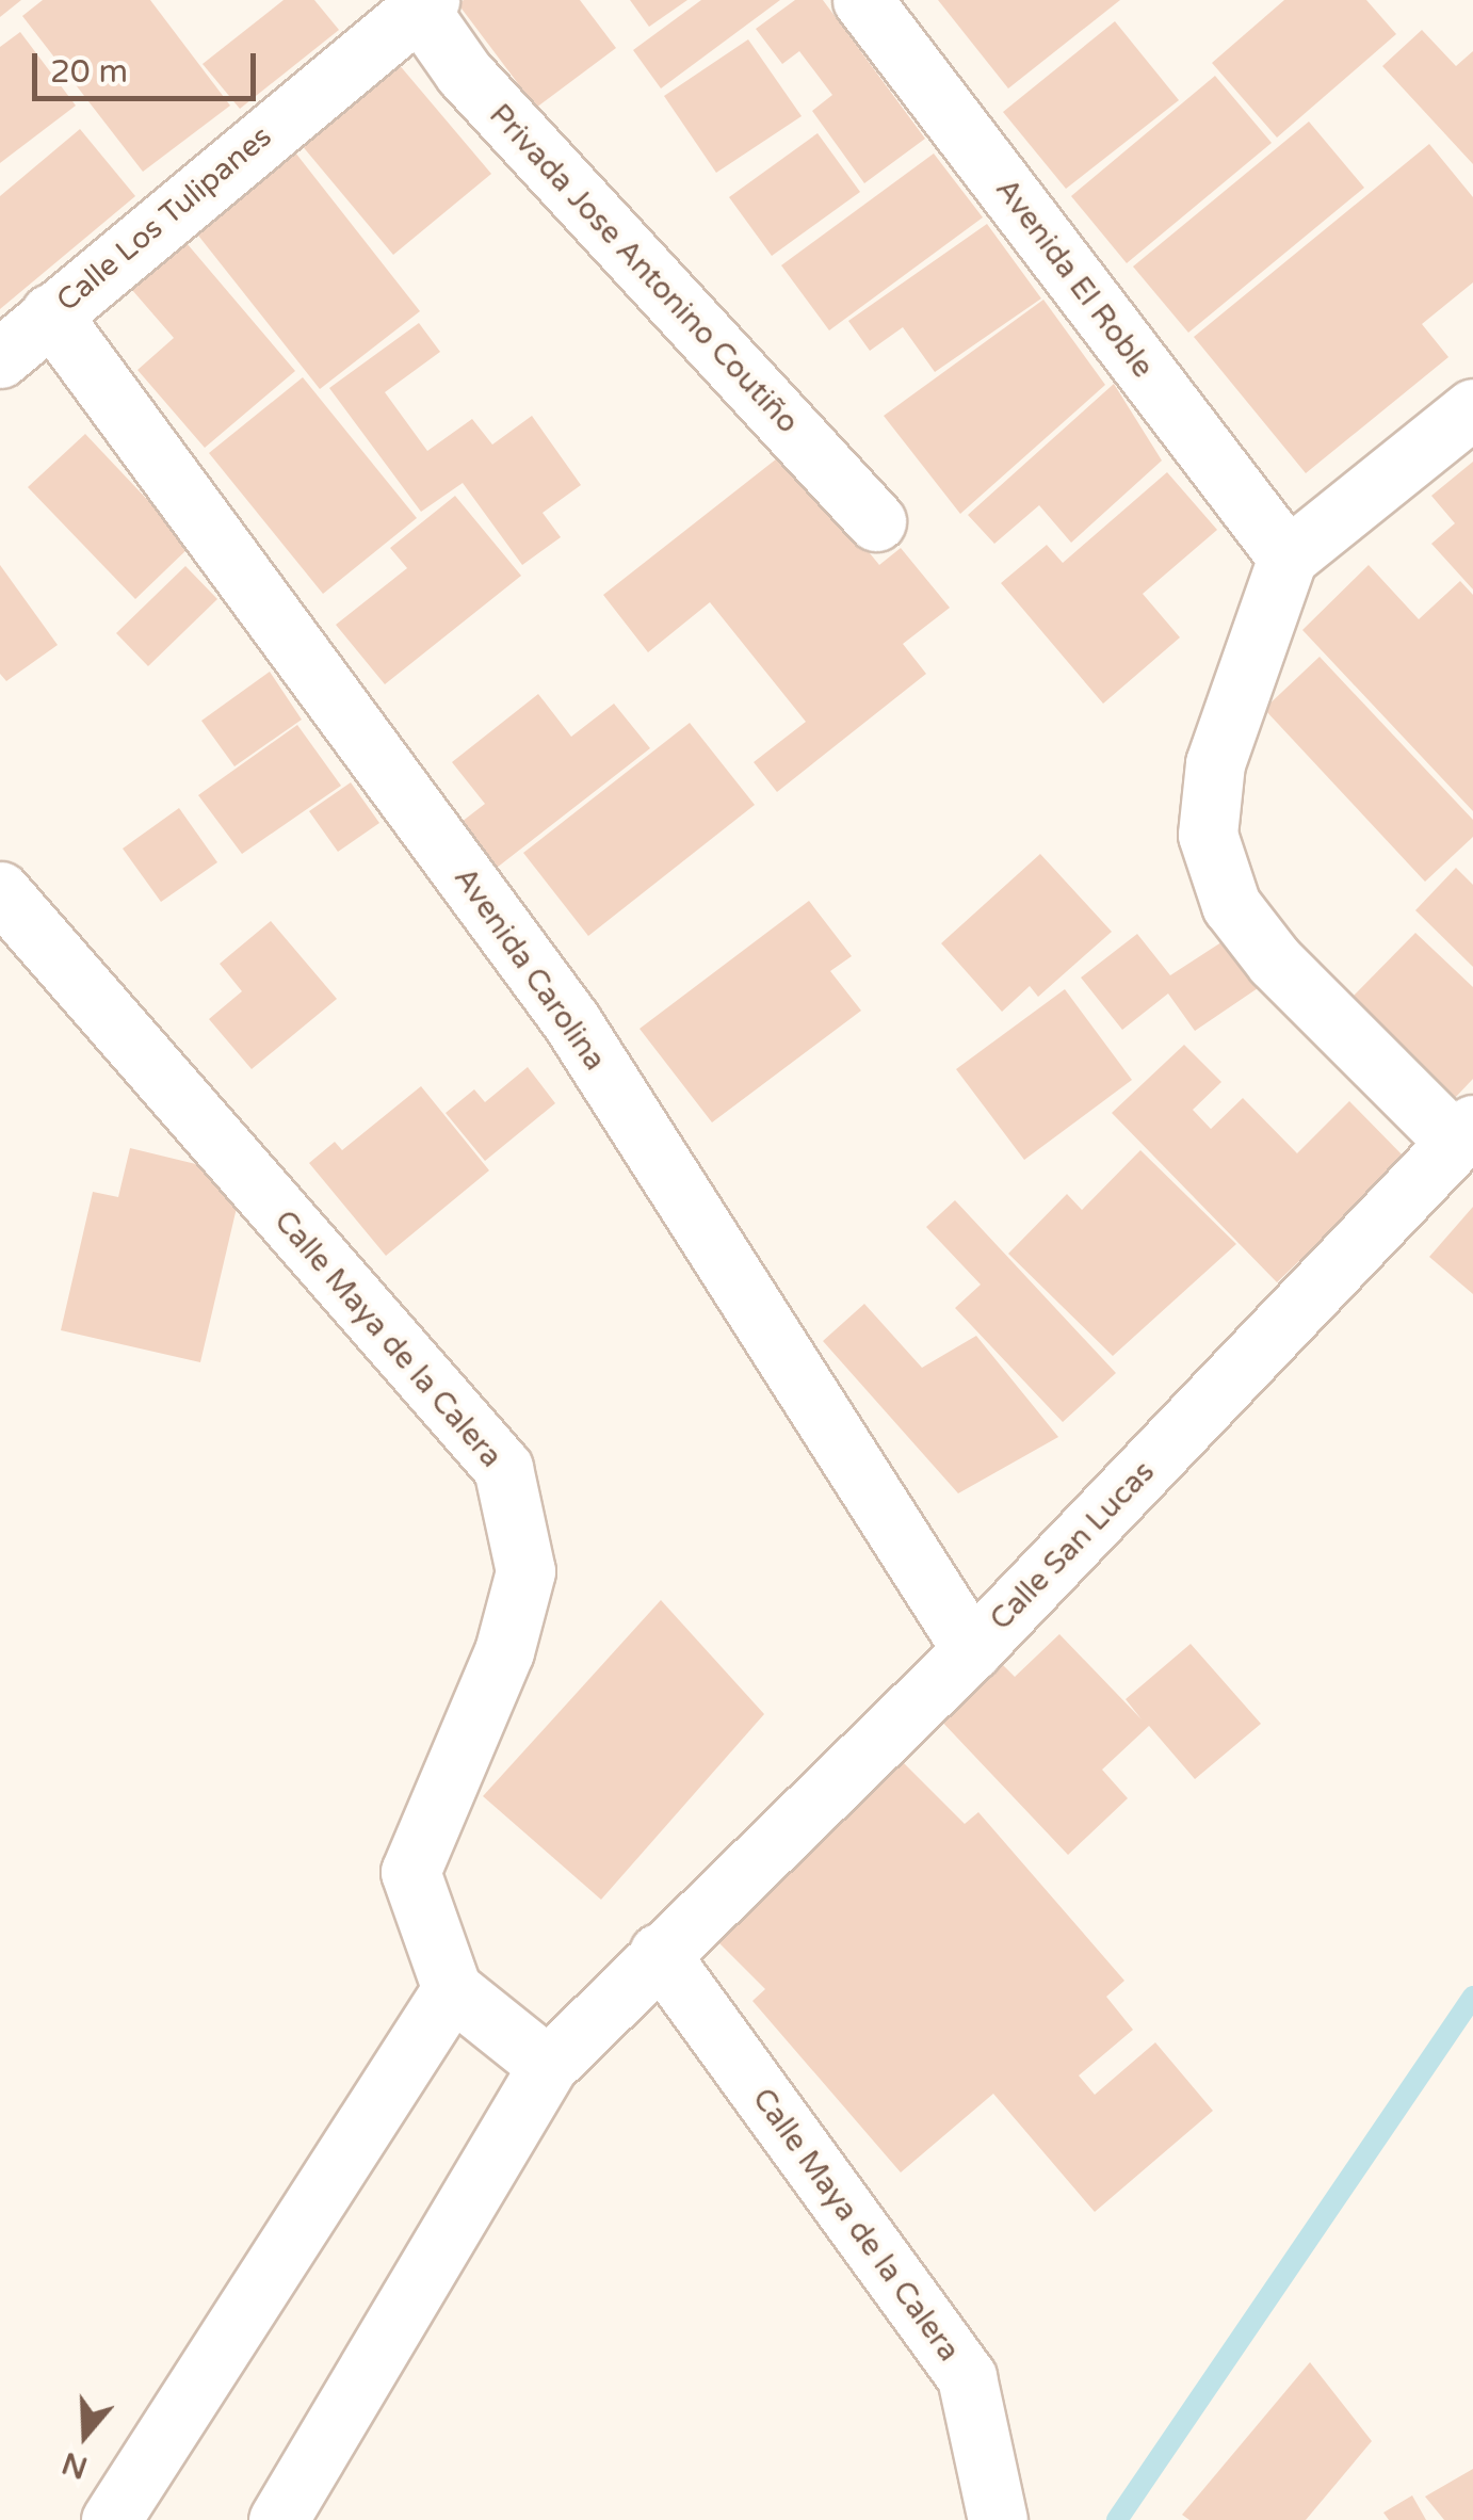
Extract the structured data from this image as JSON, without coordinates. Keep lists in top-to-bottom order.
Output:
{
  "streets": {
    "street": [
      "Calle Los Tulipanes",
      "Privada Jose Antonino Coutiño",
      "Avenida El Roble",
      "Avenida Carolina",
      "Calle Maya de la Calera",
      "Calle San Lucas"
    ]
  },
  "crossings": [
    ["Calle Los Tulipanes", "Privada Jose Antonino Coutiño"],
    ["Calle Los Tulipanes", "Avenida Carolina"],
    ["Avenida Carolina", "Calle San Lucas"],
    ["Calle Maya de la Calera", "Calle San Lucas"]
  ],
  "scale_bar": "20 m",
  "north": "bottom"
}
